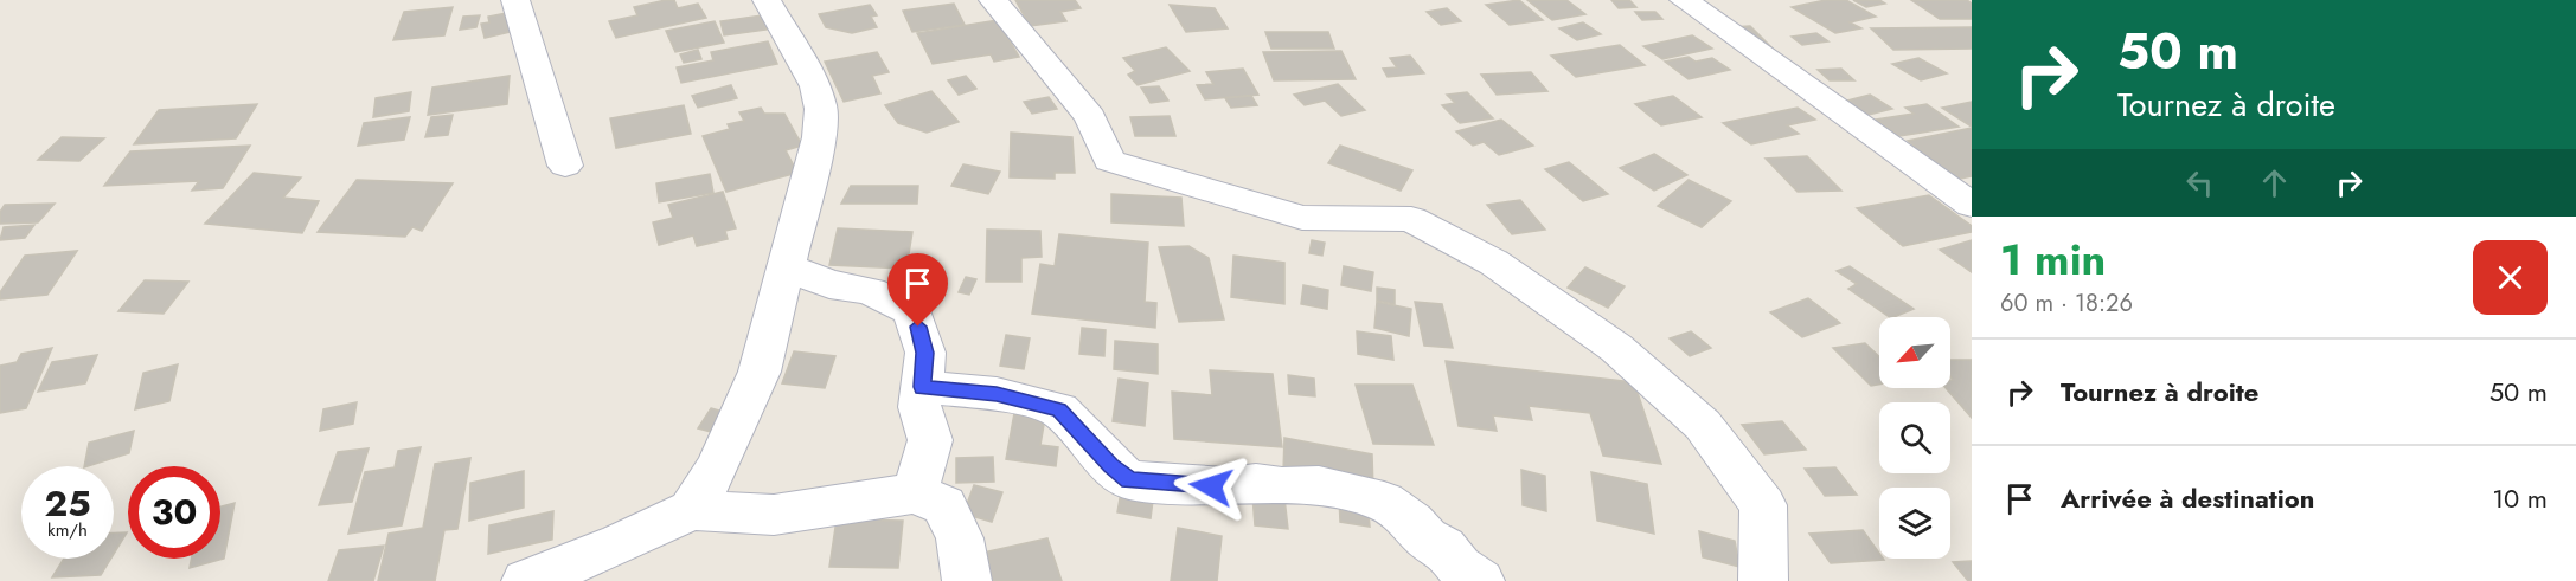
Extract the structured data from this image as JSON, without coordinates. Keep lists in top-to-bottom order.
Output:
{
  "north": "bottom left",
  "page": {
    "turn": ["50 m", "Tournez à droite"],
    "heading": ["1 min", "60 m · 18:26"],
    "list": [
      {
        "name": "Tournez à droite",
        "value": "50 m"
      },
      {
        "name": "Arrivée à destination",
        "value": "10 m"
      }
    ],
    "speed": "25 km/h",
    "limit": "30"
  }
}
